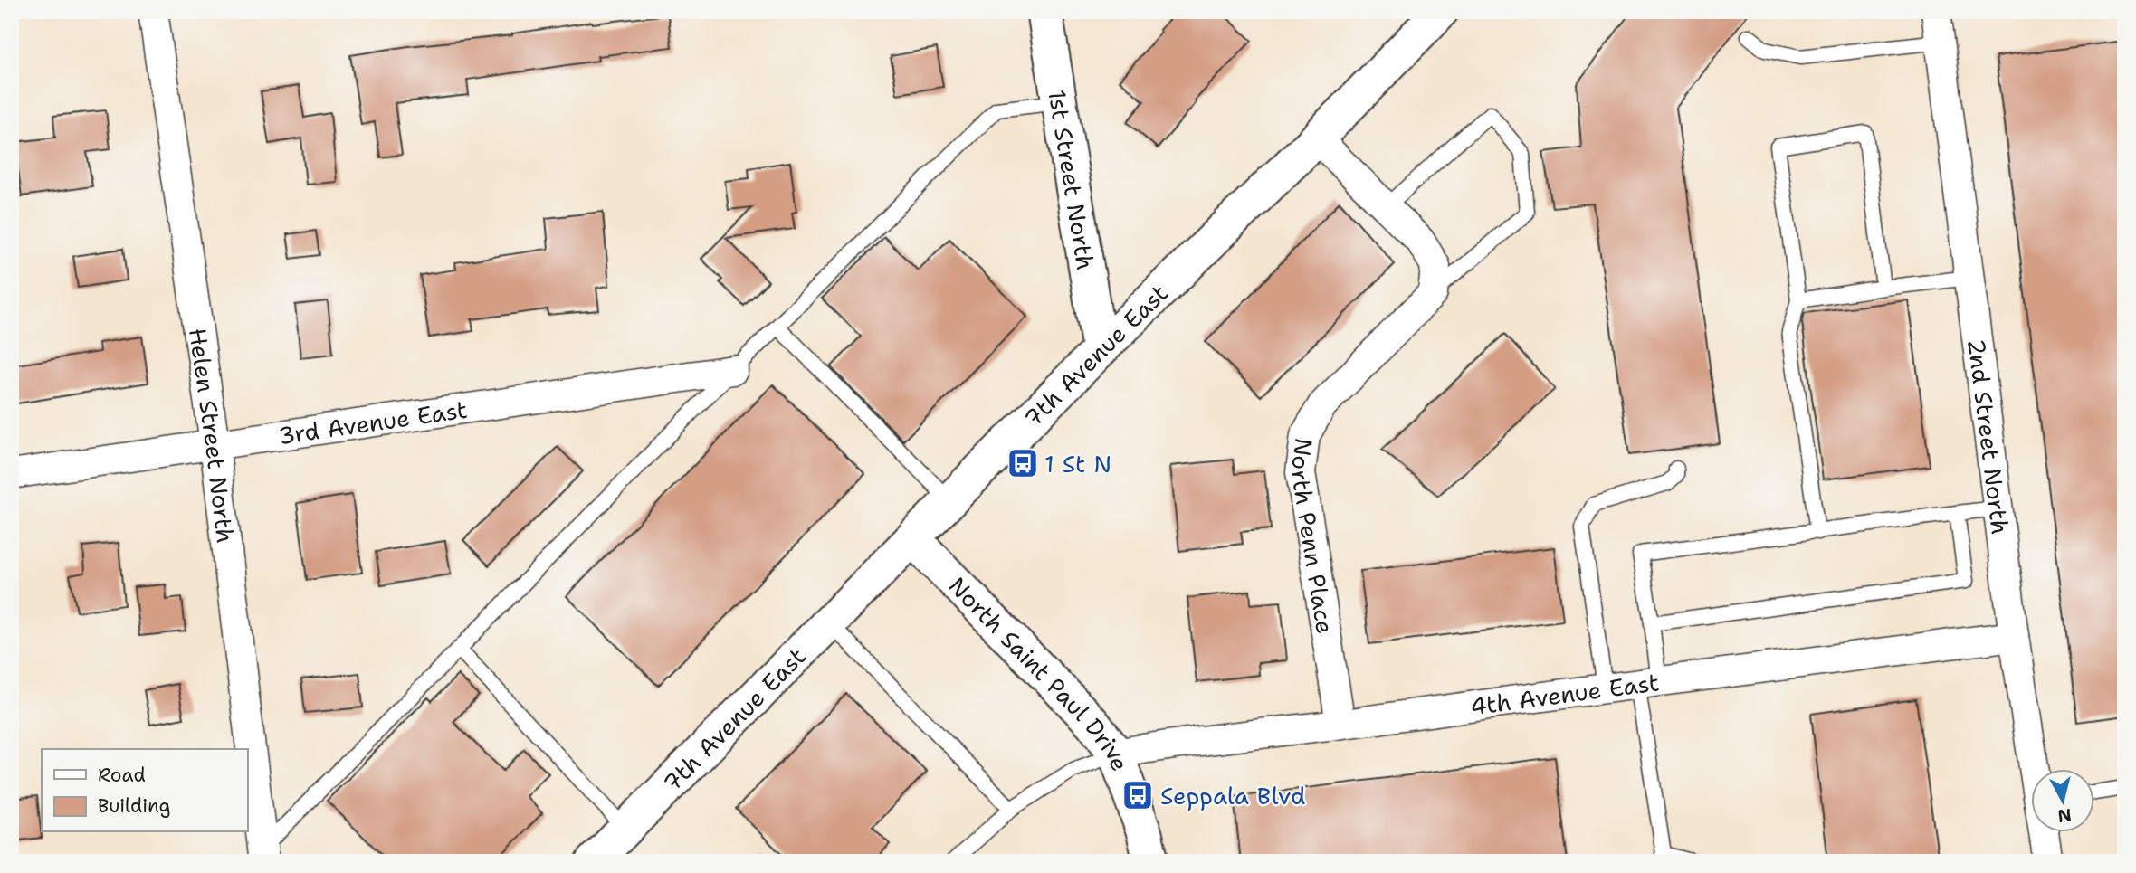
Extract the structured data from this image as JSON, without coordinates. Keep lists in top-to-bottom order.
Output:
{
  "streets": {
    "street": [
      "1st Street North",
      "7th Avenue East",
      "3rd Avenue East",
      "Helen Street North",
      "2nd Street North",
      "North Penn Place",
      "North Saint Paul Drive",
      "4th Avenue East"
    ]
  },
  "crossings": [
    ["1st Street North", "7th Avenue East"],
    ["7th Avenue East", "North Saint Paul Drive"],
    ["3rd Avenue East", "Helen Street North"],
    ["2nd Street North", "4th Avenue East"],
    ["North Penn Place", "4th Avenue East"],
    ["North Saint Paul Drive", "4th Avenue East"]
  ],
  "places": {
    "bus stop": ["1 St N", "Seppala Blvd"]
  },
  "legend": ["Road", "Building"],
  "north": "bottom"
}
